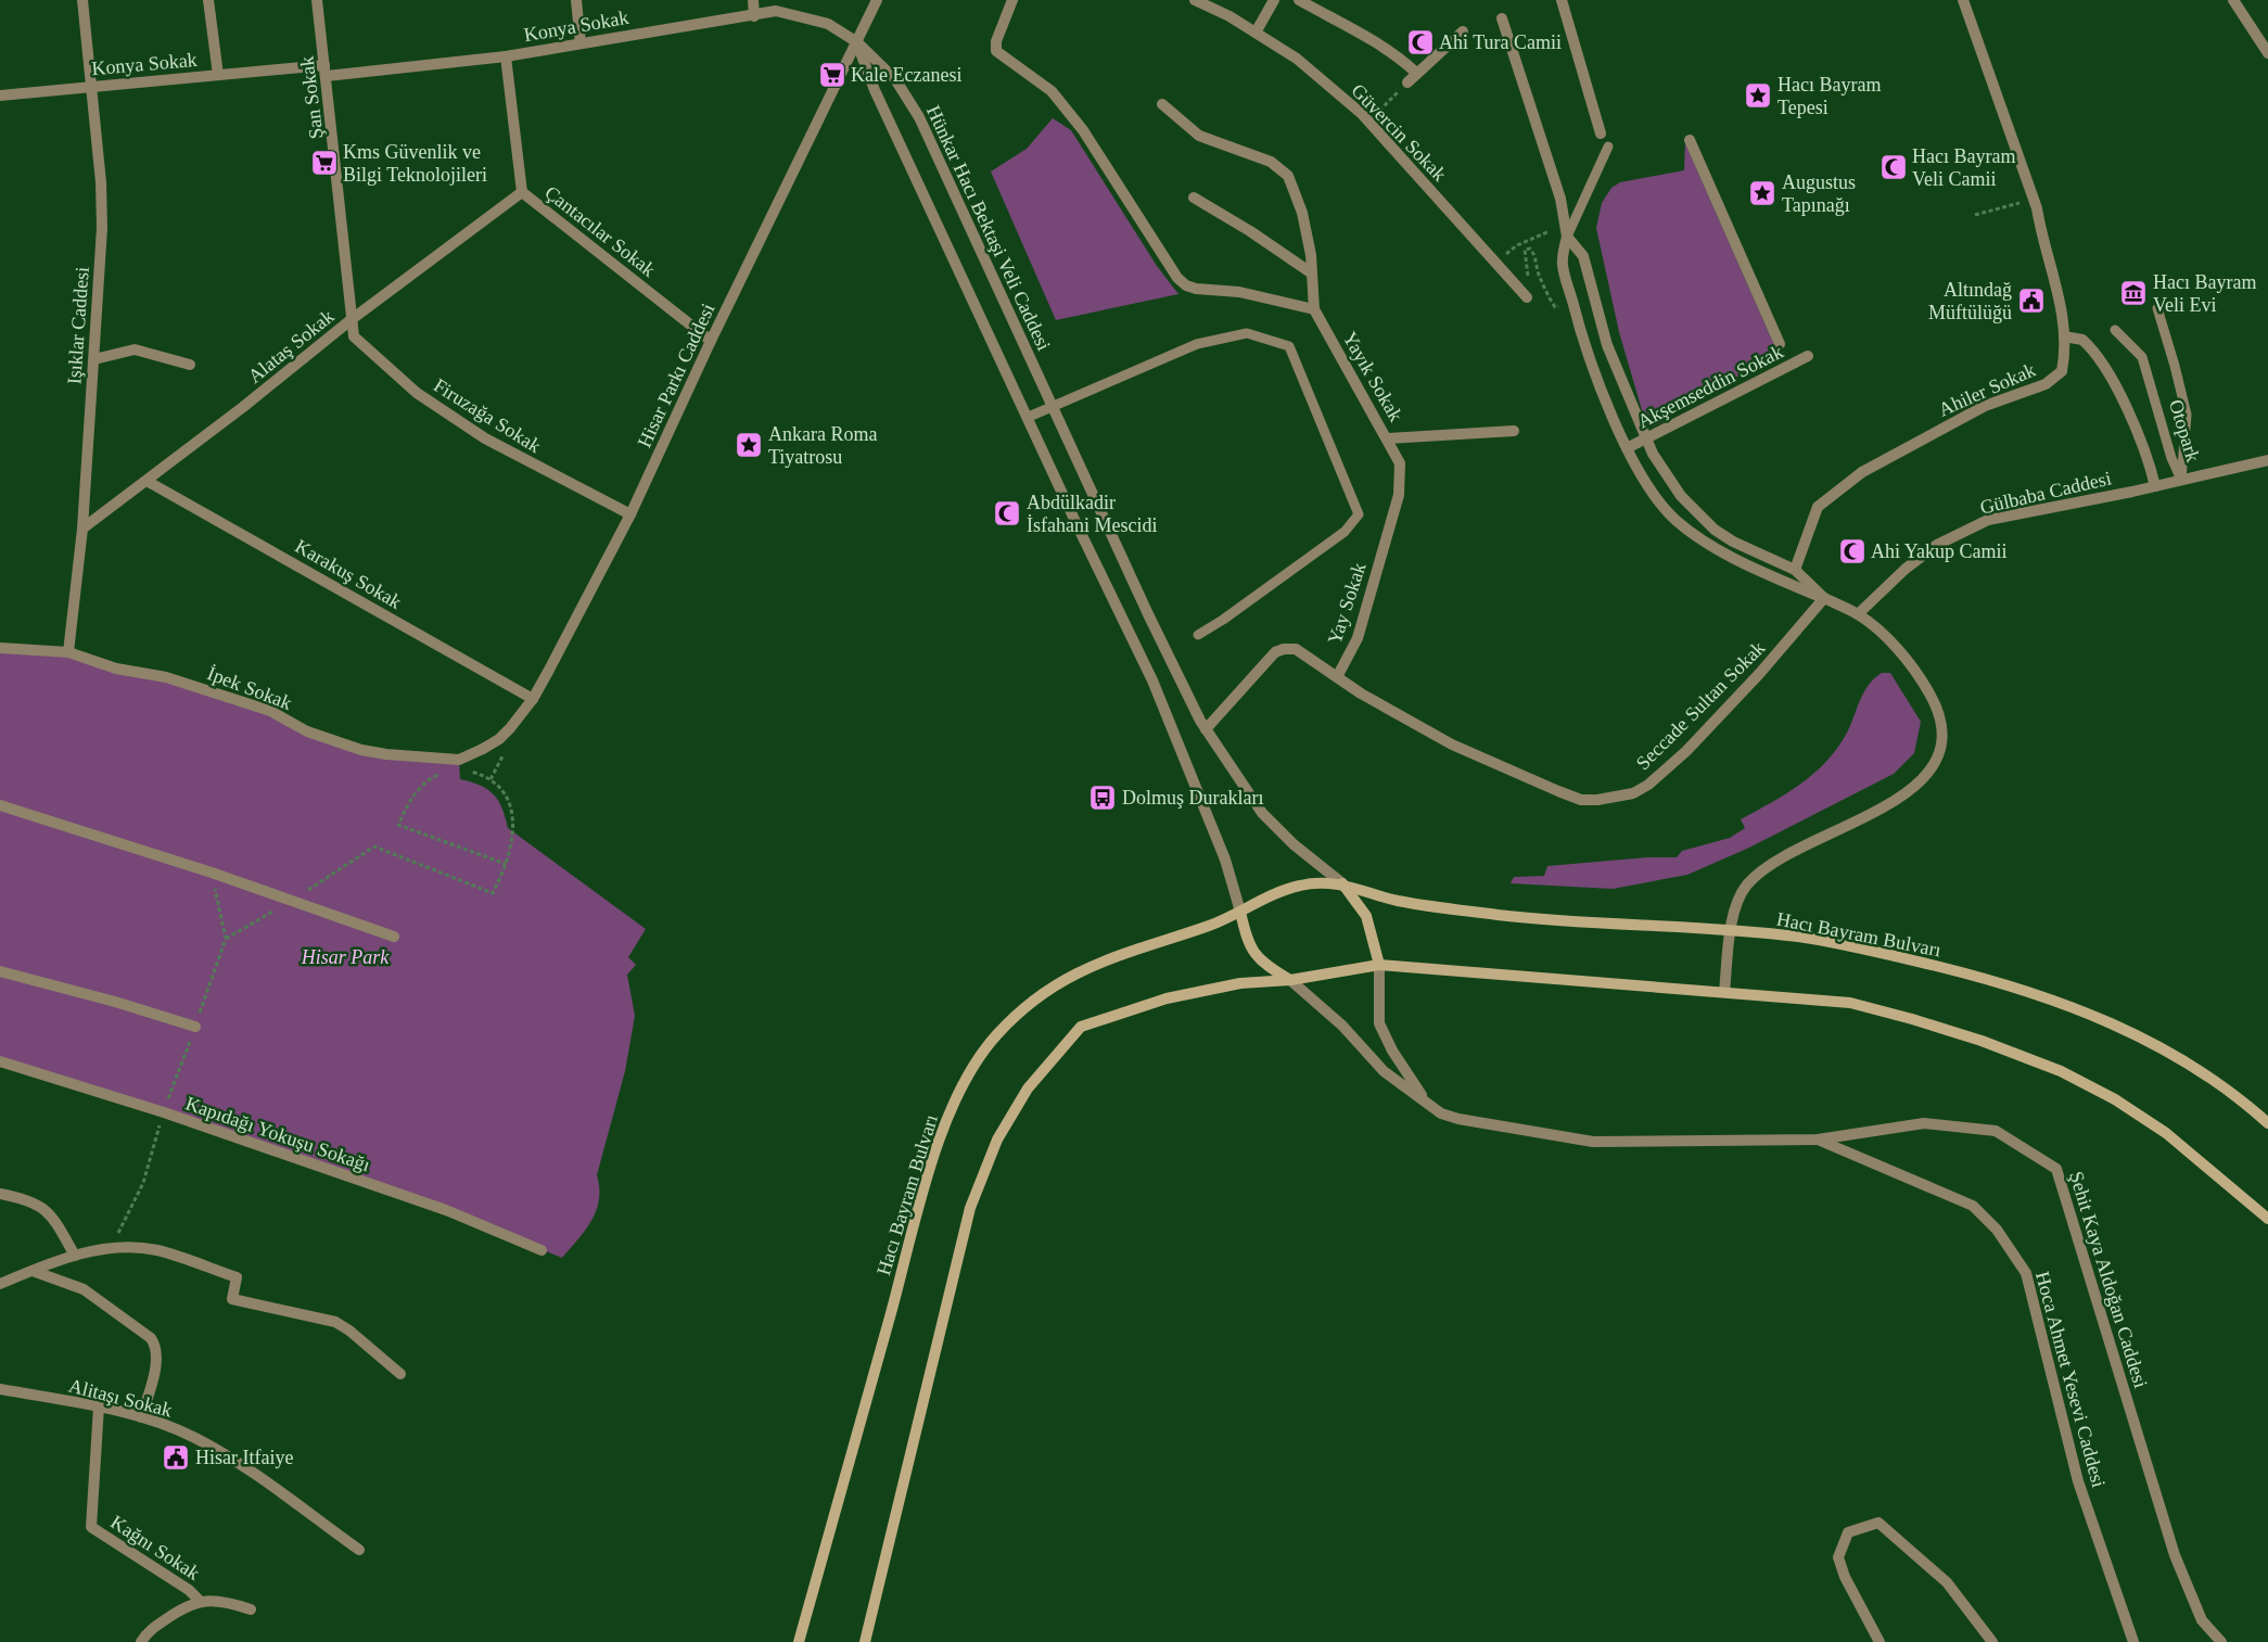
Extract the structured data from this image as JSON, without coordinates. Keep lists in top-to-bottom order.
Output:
{
  "streets": {
    "main road": ["Hacı Bayram Bulvarı"],
    "street": [
      "Konya Sokak",
      "Şan Sokak",
      "Güvercin Sokak",
      "Hünkar Hacı Bektaşi Veli Caddesi",
      "Çantacılar Sokak",
      "Işıklar Caddesi",
      "Alataş Sokak",
      "Hisar Parkı Caddesi",
      "Yayık Sokak",
      "Akşemseddin Sokak",
      "Ahiler Sokak",
      "Firuzağa Sokak",
      "Gülbaba Caddesi",
      "Karakuş Sokak",
      "Yay Sokak",
      "İpek Sokak",
      "Seccade Sultan Sokak",
      "Kapıdağı Yokuşu Sokağı",
      "Şehit Kaya Aldoğan Caddesi",
      "Hoca Ahmet Yesevi Caddesi",
      "Alitaşı Sokak",
      "Kağnı Sokak"
    ],
    "lane": ["Otopark"]
  },
  "crossings": [
    ["Konya Sokak", "Şan Sokak"],
    ["Konya Sokak", "Hünkar Hacı Bektaşi Veli Caddesi"],
    ["Konya Sokak", "Çantacılar Sokak"],
    ["Konya Sokak", "Işıklar Caddesi"],
    ["Konya Sokak", "Hisar Parkı Caddesi"],
    ["Şan Sokak", "Alataş Sokak"],
    ["Şan Sokak", "Firuzağa Sokak"],
    ["Hünkar Hacı Bektaşi Veli Caddesi", "Hisar Parkı Caddesi"],
    ["Hünkar Hacı Bektaşi Veli Caddesi", "Hacı Bayram Bulvarı"],
    ["Çantacılar Sokak", "Alataş Sokak"],
    ["Çantacılar Sokak", "Hisar Parkı Caddesi"],
    ["Işıklar Caddesi", "Alataş Sokak"],
    ["Işıklar Caddesi", "İpek Sokak"],
    ["Alataş Sokak", "Firuzağa Sokak"],
    ["Alataş Sokak", "Karakuş Sokak"],
    ["Hisar Parkı Caddesi", "Firuzağa Sokak"],
    ["Hisar Parkı Caddesi", "Karakuş Sokak"],
    ["Hisar Parkı Caddesi", "İpek Sokak"],
    ["Yayık Sokak", "Yay Sokak"],
    ["Otopark", "Gülbaba Caddesi"],
    ["Yay Sokak", "Seccade Sultan Sokak"],
    ["Şehit Kaya Aldoğan Caddesi", "Hoca Ahmet Yesevi Caddesi"],
    ["Alitaşı Sokak", "Kağnı Sokak"]
  ],
  "parks": ["Hisar Park"],
  "places": {
    "mosque": [
      "Ahi Tura Camii",
      "Hacı Bayram Veli Camii",
      "Abdülkadir İsfahani Mescidi",
      "Ahi Yakup Camii"
    ],
    "supermarket": ["Kale Eczanesi", "Kms Güvenlik ve Bilgi Teknolojileri"],
    "place": ["Hacı Bayram Tepesi", "Augustus Tapınağı", "Ankara Roma Tiyatrosu"],
    "museum": ["Hacı Bayram Veli Evi"],
    "public building": ["Altındağ Müftülüğü", "Hisar Itfaiye"],
    "bus stop": ["Dolmuş Durakları"]
  }
}
